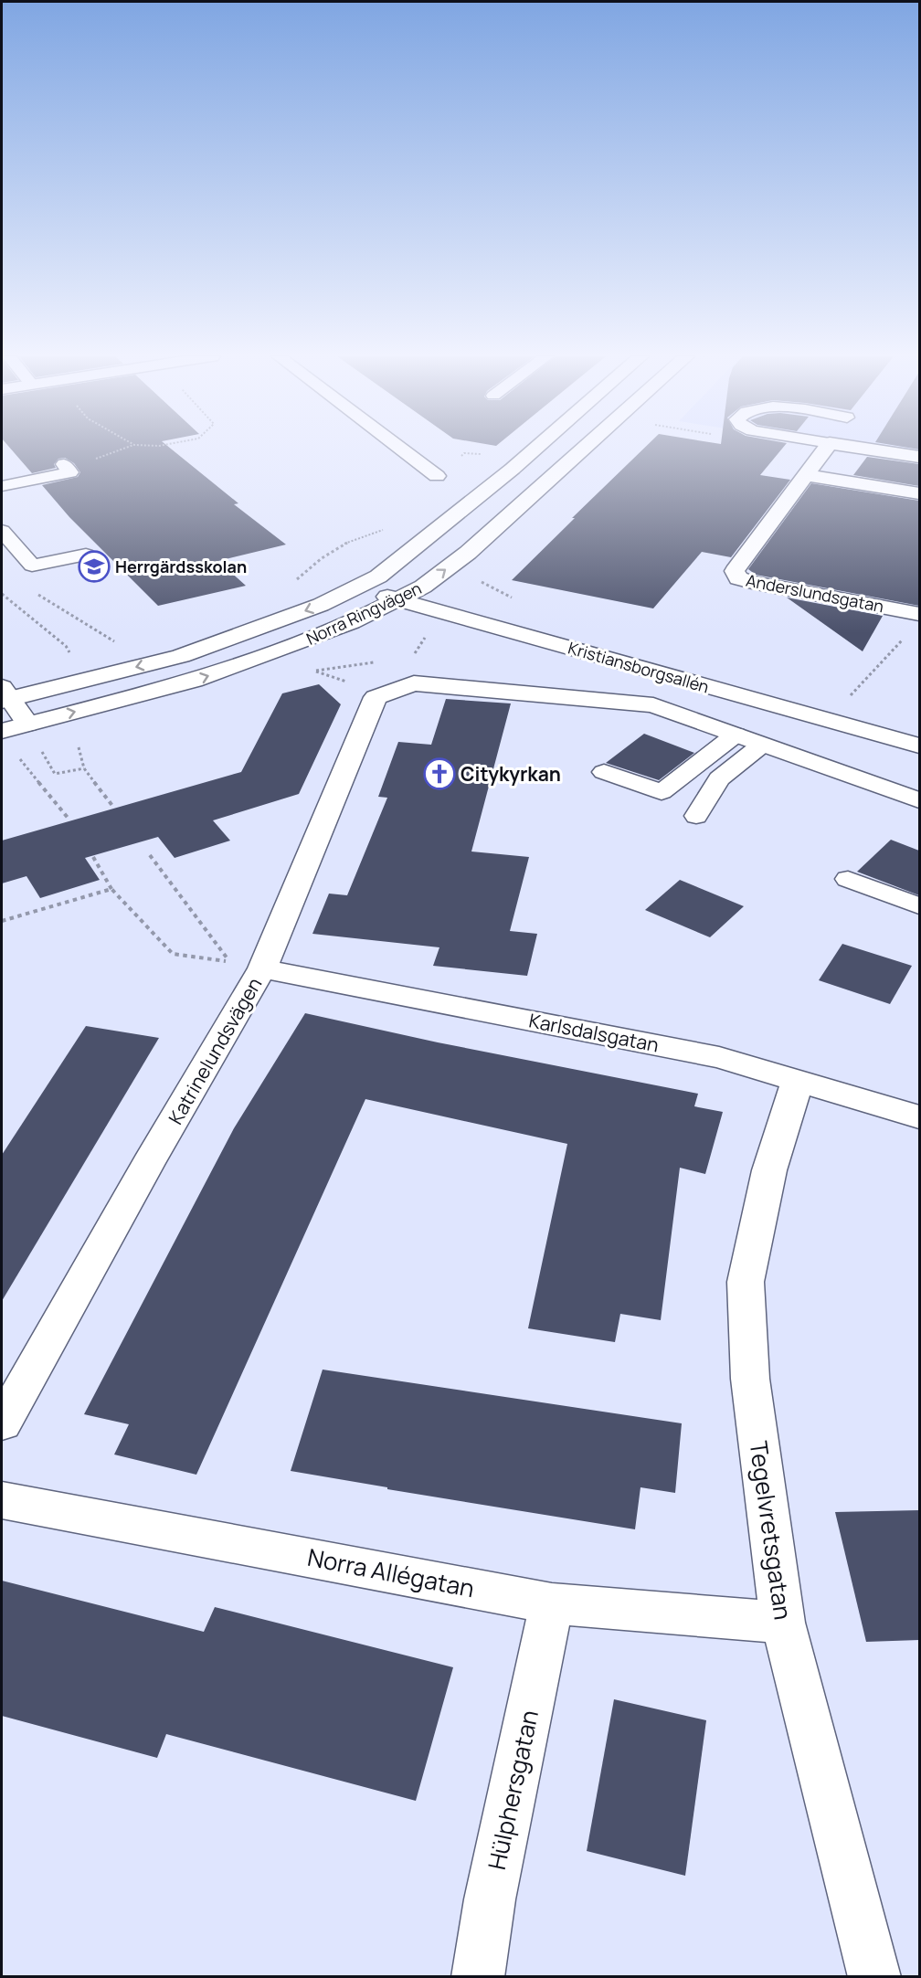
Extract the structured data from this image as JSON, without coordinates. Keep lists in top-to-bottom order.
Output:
{
  "streets": {
    "street": [
      "Anderslundsgatan",
      "Norra Ringvägen",
      "Kristiansborgsallén",
      "Karlsdalsgatan",
      "Katrinelundsvägen",
      "Tegelvretsgatan",
      "Norra Allégatan",
      "Hülphersgatan"
    ]
  },
  "crossings": [
    ["Norra Ringvägen", "Kristiansborgsallén"],
    ["Kristiansborgsallén", "Katrinelundsvägen"],
    ["Karlsdalsgatan", "Katrinelundsvägen"],
    ["Karlsdalsgatan", "Tegelvretsgatan"],
    ["Tegelvretsgatan", "Norra Allégatan"],
    ["Norra Allégatan", "Hülphersgatan"]
  ],
  "places": {
    "school or university": ["Herrgärdsskolan"],
    "church": ["Citykyrkan"]
  }
}
